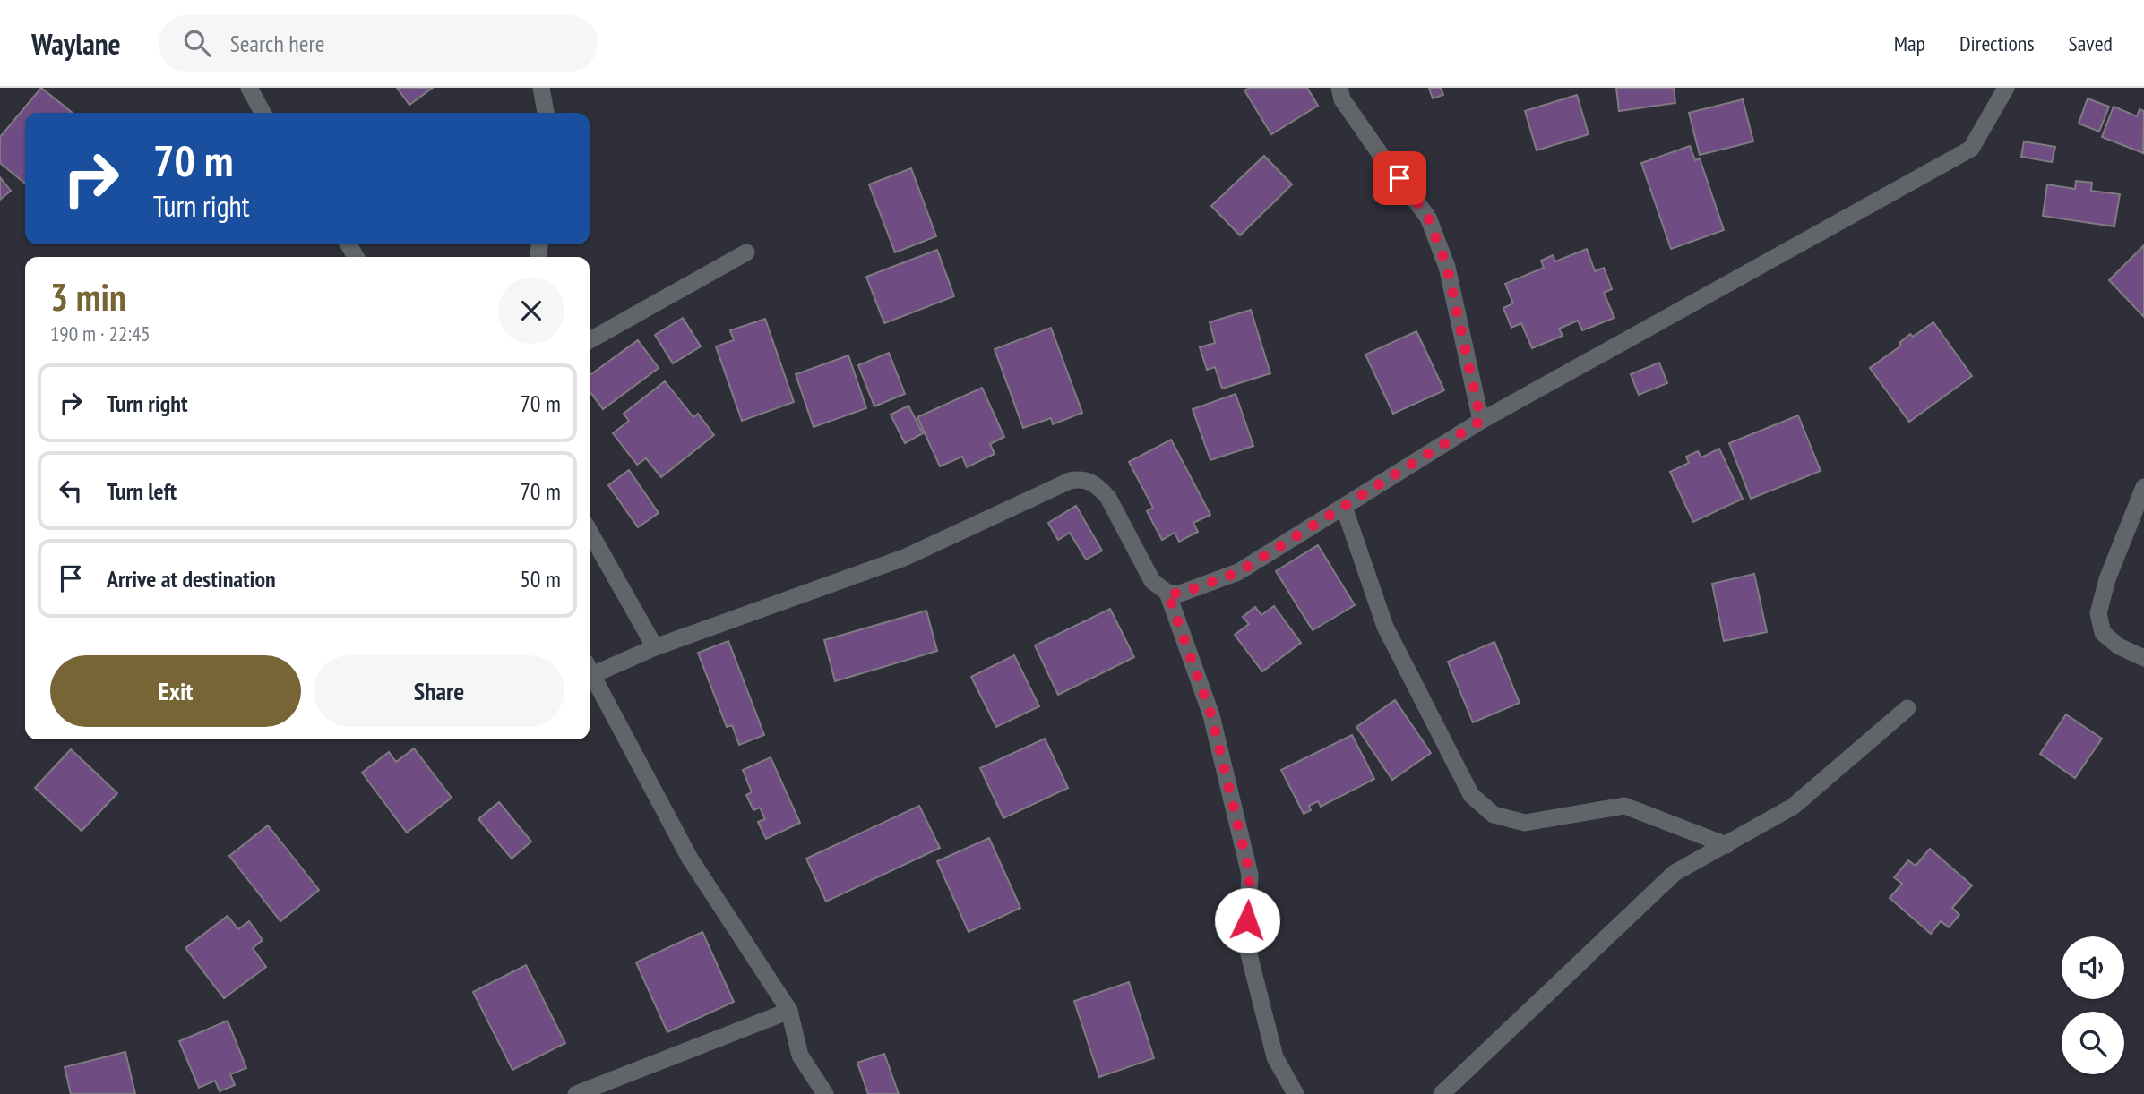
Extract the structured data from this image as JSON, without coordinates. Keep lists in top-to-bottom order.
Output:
{
  "page": {
    "header": "Waylane",
    "search": "Search here",
    "nav": ["Map", "Directions", "Saved"],
    "turn": ["70 m", "Turn right"],
    "heading": ["3 min", "190 m · 22:45"],
    "list": [
      {
        "name": "Turn right",
        "value": "70 m"
      },
      {
        "name": "Turn left",
        "value": "70 m"
      },
      {
        "name": "Arrive at destination",
        "value": "50 m"
      }
    ],
    "buttons": ["Exit", "Share"]
  }
}
